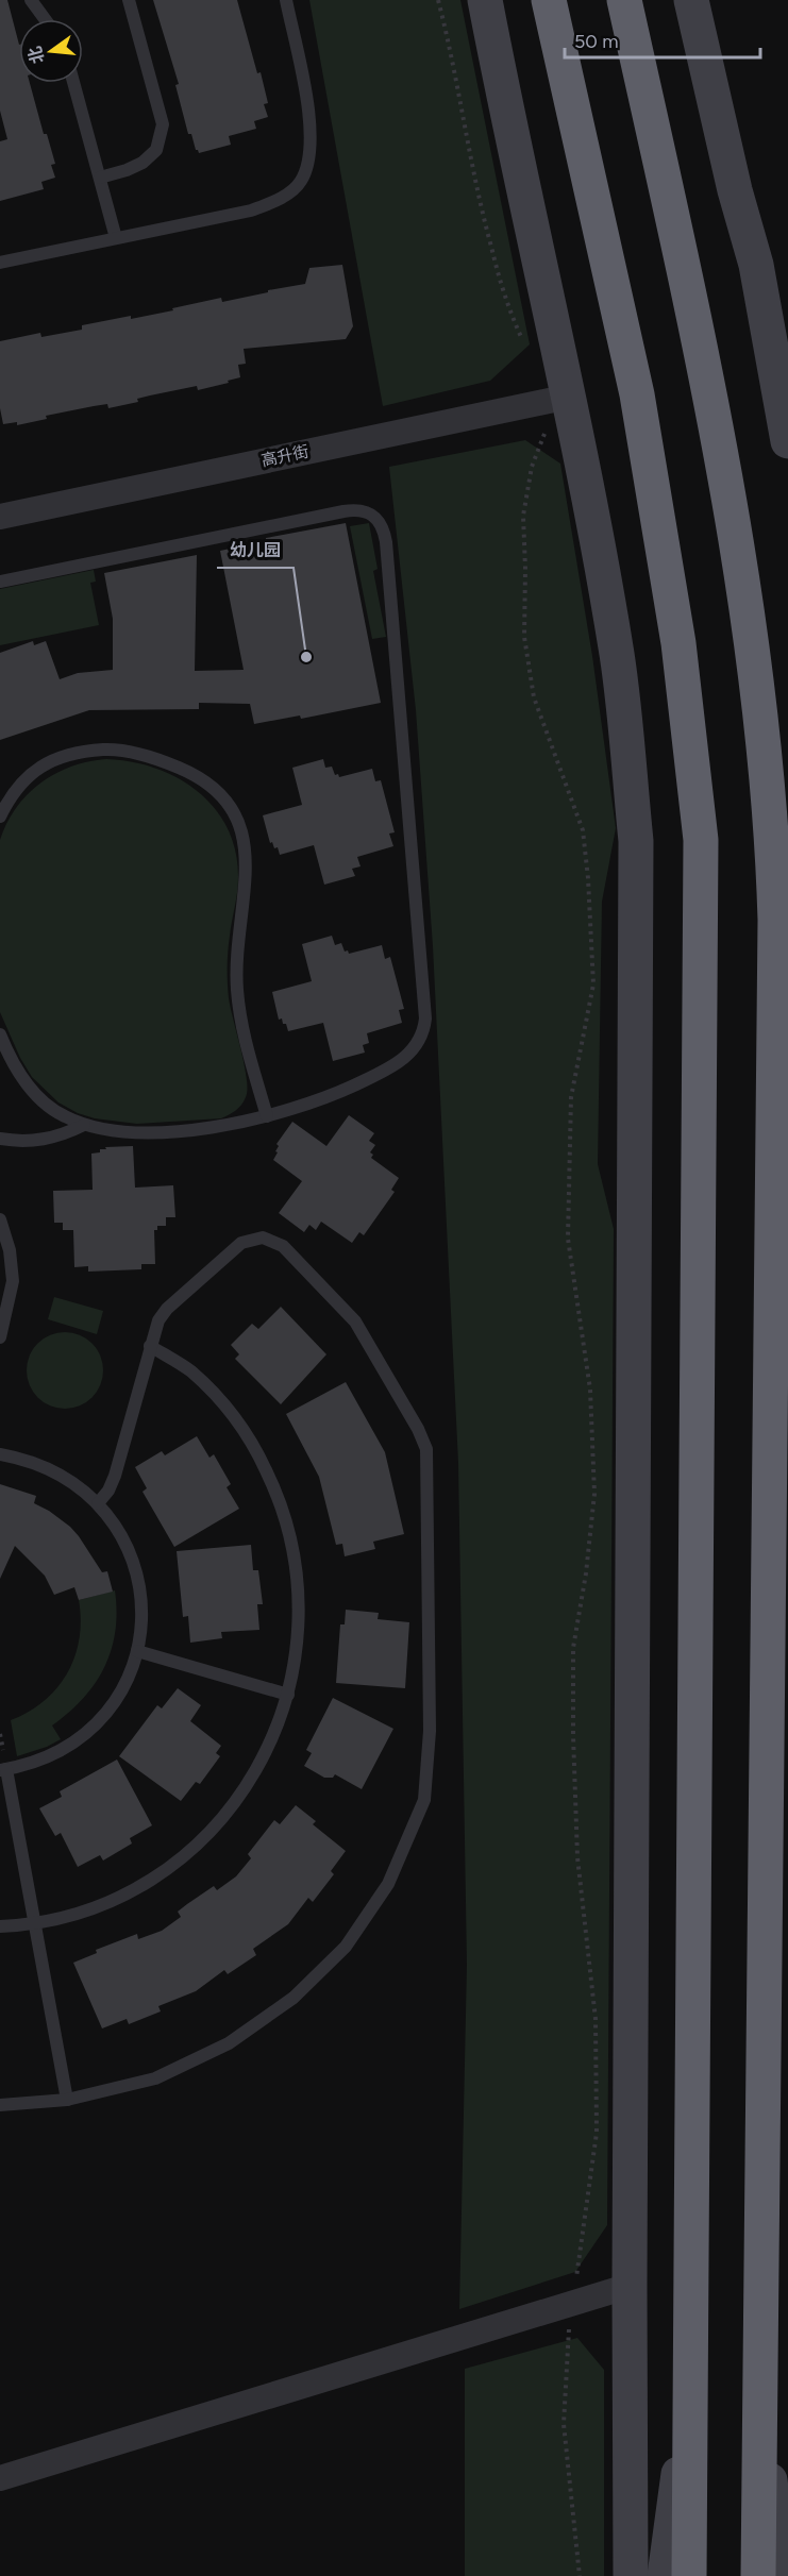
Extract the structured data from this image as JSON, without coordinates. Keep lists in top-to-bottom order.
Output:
{
  "streets": {
    "street": ["高升街"]
  },
  "places": ["幼儿园"],
  "scale_bar": "50 m",
  "north": "left"
}
